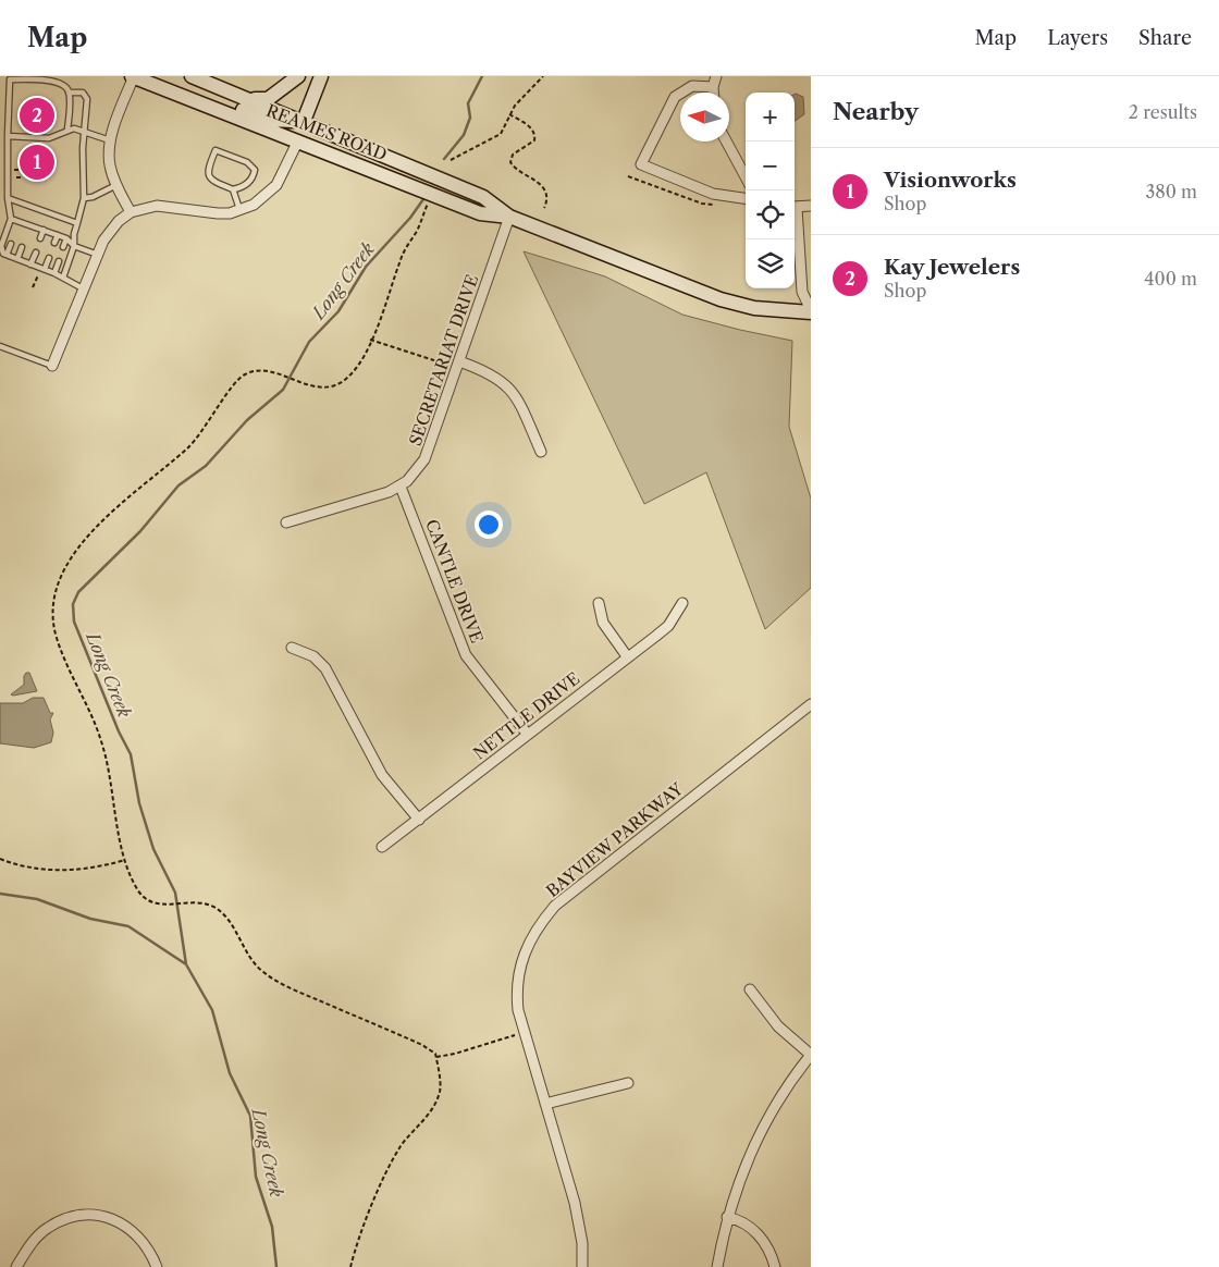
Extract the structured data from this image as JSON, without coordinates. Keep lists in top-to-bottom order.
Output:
{
  "streets": {
    "main road": ["REAMES ROAD"],
    "street": [
      "SECRETARIAT DRIVE",
      "CANTLE DRIVE",
      "NETTLE DRIVE",
      "BAYVIEW PARKWAY"
    ]
  },
  "crossings": [
    ["REAMES ROAD", "SECRETARIAT DRIVE"],
    ["SECRETARIAT DRIVE", "CANTLE DRIVE"],
    ["CANTLE DRIVE", "NETTLE DRIVE"]
  ],
  "water": ["Long Creek"],
  "north": "left",
  "page": {
    "header": "Map",
    "nav": ["Map", "Layers", "Share"],
    "heading": ["Nearby", "2 results"],
    "map_buttons": ["+", "−"],
    "pins": ["2", "1"],
    "list": [
      {
        "mark": "1",
        "name": "Visionworks",
        "note": "Shop",
        "value": "380 m"
      },
      {
        "mark": "2",
        "name": "Kay Jewelers",
        "note": "Shop",
        "value": "400 m"
      }
    ]
  }
}
